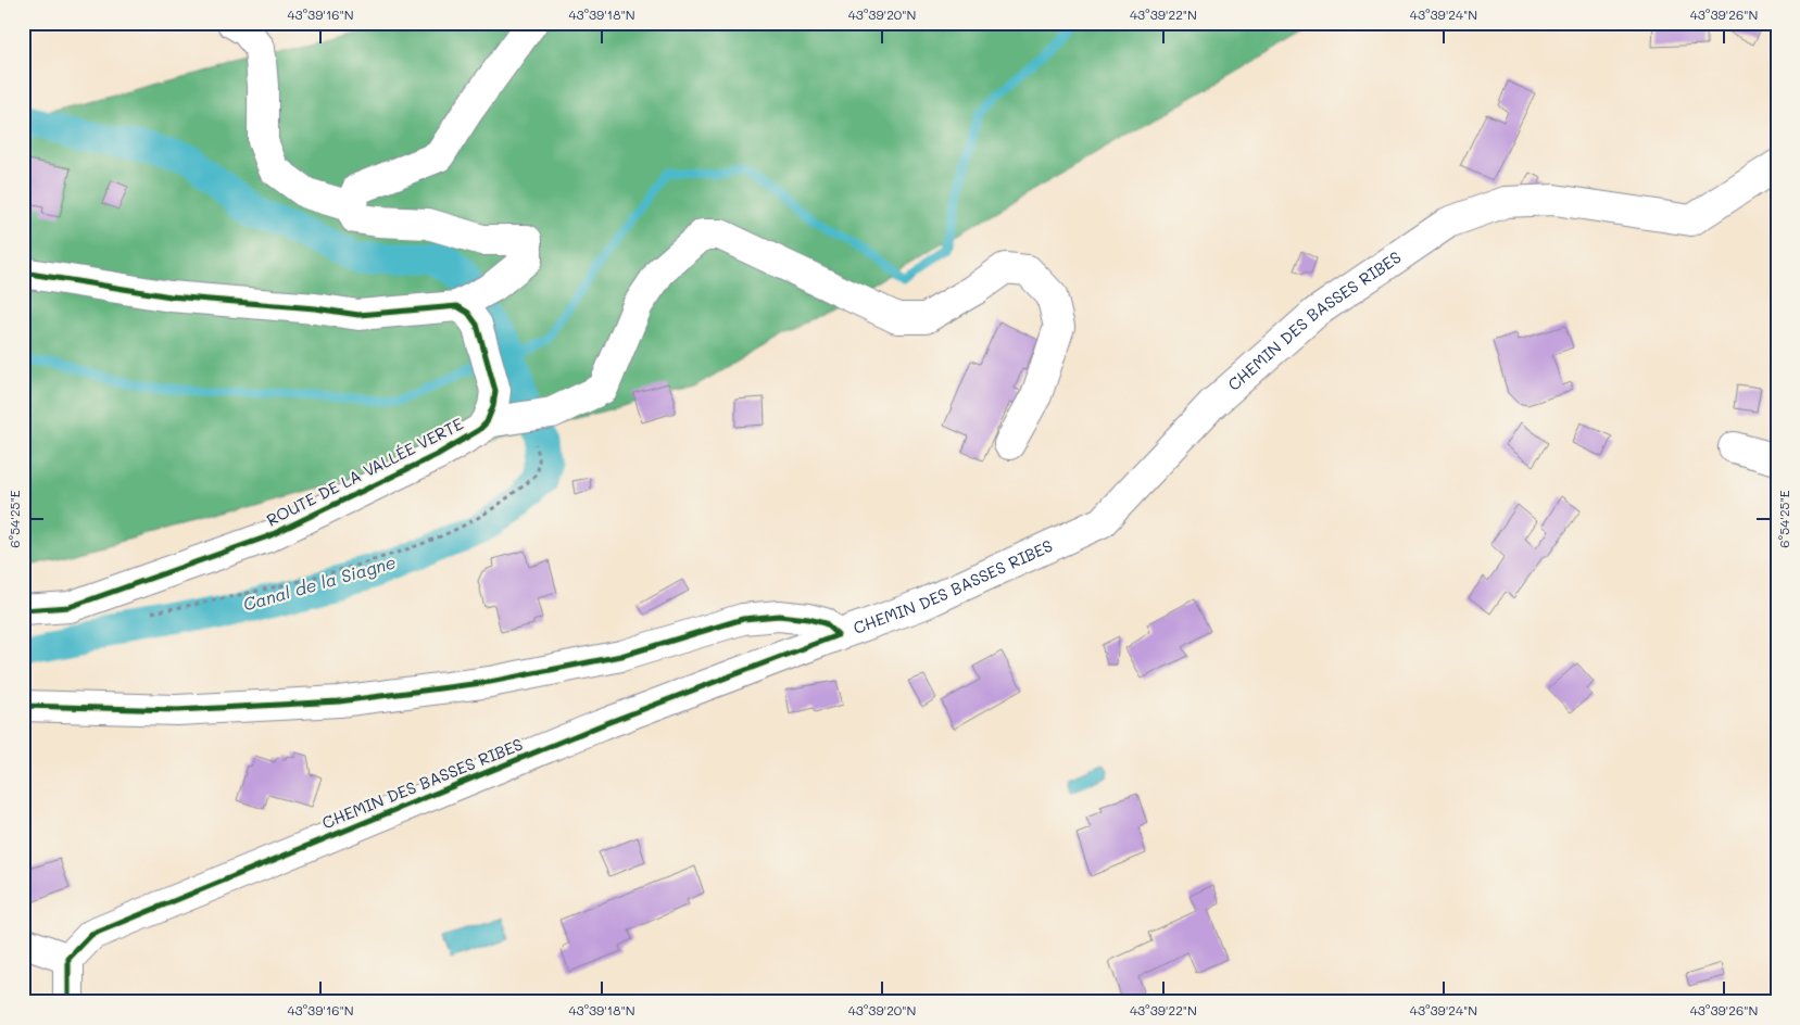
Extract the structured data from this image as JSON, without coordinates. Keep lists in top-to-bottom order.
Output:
{
  "streets": {
    "street": ["CHEMIN DES BASSES RIBES", "ROUTE DE LA VALLÉE VERTE"]
  },
  "water": ["Canal de la Siagne"],
  "coordinates": [
    "43°39'16\"N",
    "43°39'18\"N",
    "43°39'20\"N",
    "43°39'22\"N",
    "43°39'24\"N",
    "43°39'26\"N",
    "6°54'25\"E"
  ]
}
